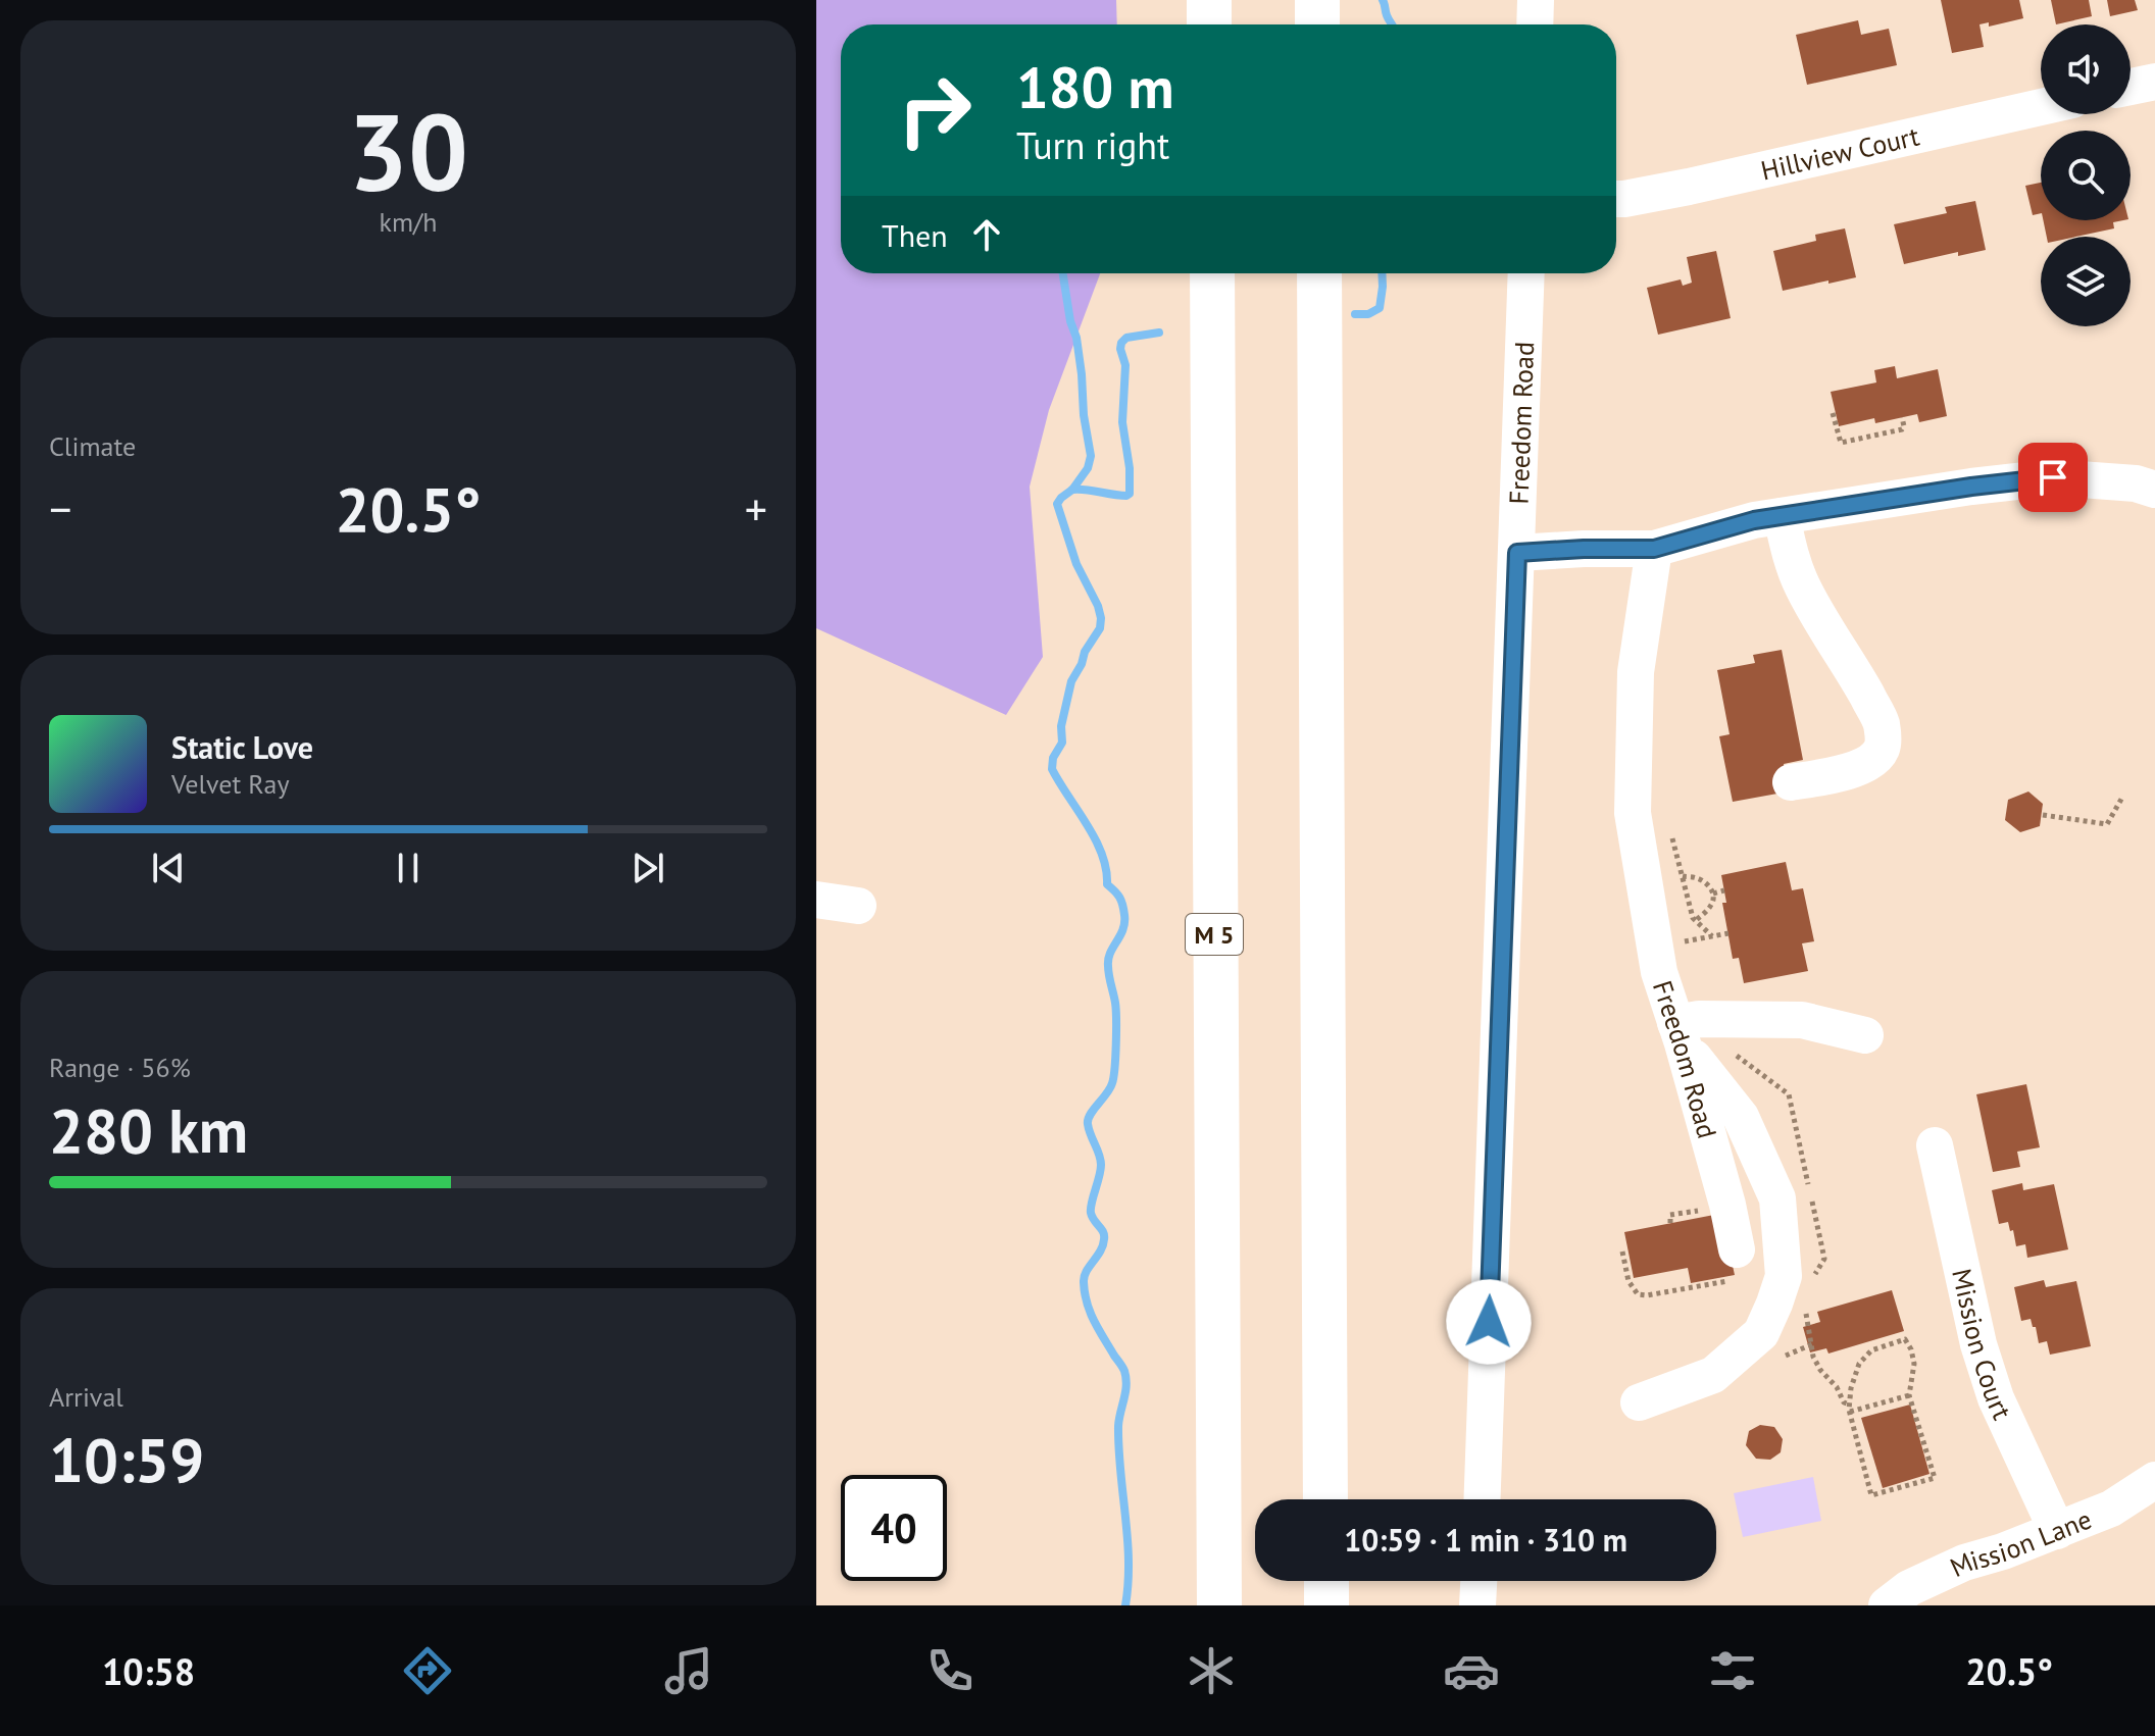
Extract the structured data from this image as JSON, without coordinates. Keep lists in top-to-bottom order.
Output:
{
  "streets": {
    "highway": ["M 5"],
    "street": [
      "Hillview Court",
      "Freedom Road",
      "Mission Court",
      "Mission Lane"
    ]
  },
  "crossings": [
    ["Mission Court", "Mission Lane"]
  ],
  "page": {
    "tile": [
      ["30", "km/h"],
      "Climate",
      ["Range · 56%", "280 km"],
      ["Arrival", "10:59"]
    ],
    "turn": ["180 m", "Turn right"],
    "then": "Then",
    "heat": ["−", "20.5°", "+"],
    "song": ["Static Love", "Velvet Ray"],
    "limit": "40",
    "trip": "10:59 · 1 min · 310 m",
    "tabs": ["10:58", "20.5°"]
  }
}
